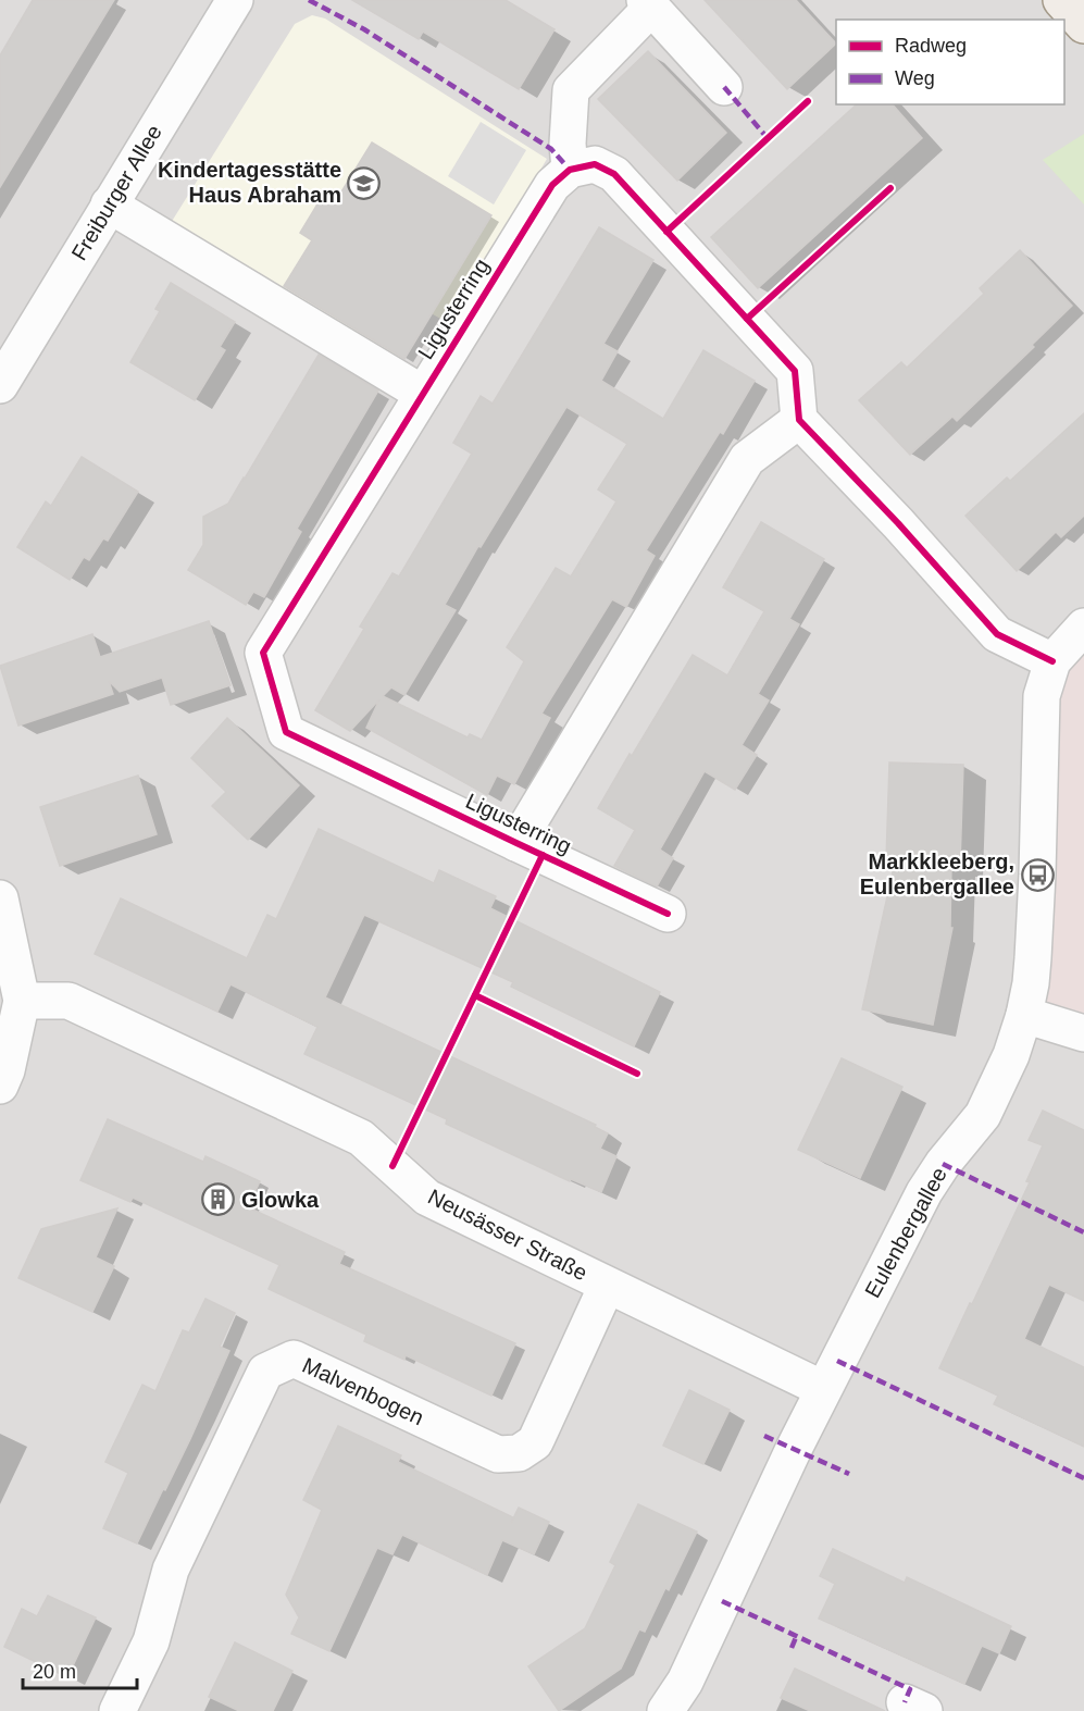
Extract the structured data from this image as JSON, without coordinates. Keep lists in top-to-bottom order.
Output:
{
  "streets": {
    "street": [
      "Freiburger Allee",
      "Ligusterring",
      "Eulenbergallee",
      "Neusässer Straße",
      "Malvenbogen"
    ]
  },
  "crossings": [
    ["Eulenbergallee", "Neusässer Straße"],
    ["Neusässer Straße", "Malvenbogen"]
  ],
  "places": {
    "school or university": ["Kindertagesstätte Haus Abraham"],
    "bus stop": ["Markkleeberg, Eulenbergallee"],
    "building": ["Glowka"]
  },
  "legend": ["Radweg", "Weg"],
  "scale_bar": "20 m"
}
